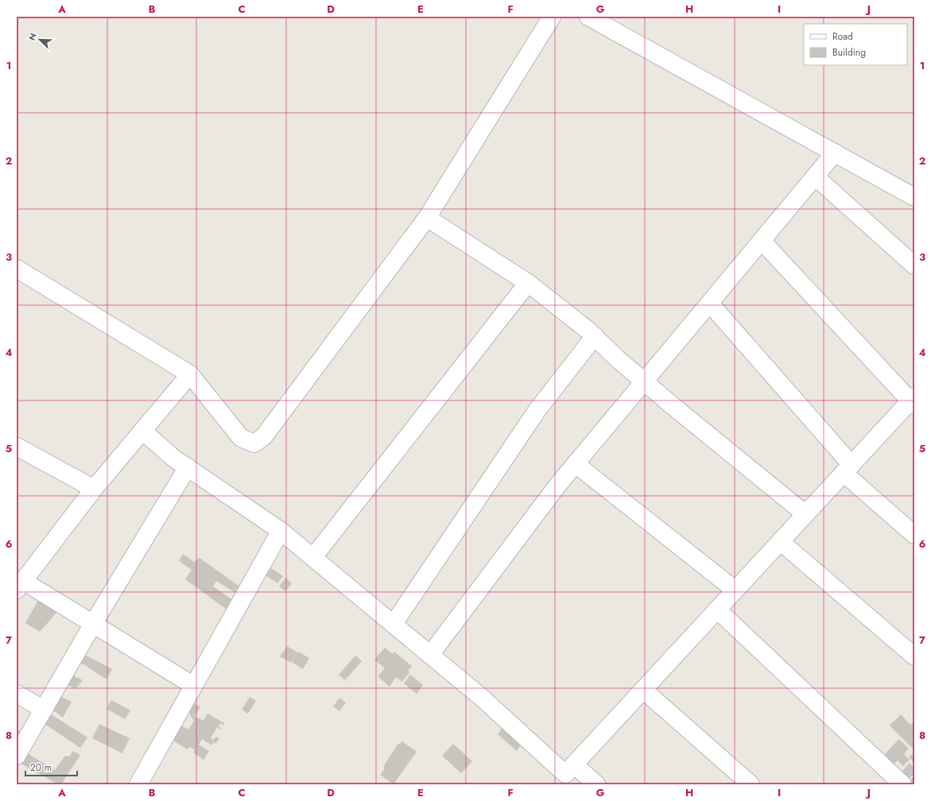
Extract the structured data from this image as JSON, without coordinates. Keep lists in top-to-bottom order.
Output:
{
  "legend": ["Road", "Building"],
  "scale_bar": "20 m",
  "north": "top left",
  "grid": {
    "columns": [
      "A",
      "B",
      "C",
      "D",
      "E",
      "F",
      "G",
      "H",
      "I",
      "J"
    ],
    "rows": [
      "1",
      "2",
      "3",
      "4",
      "5",
      "6",
      "7",
      "8"
    ]
  }
}
